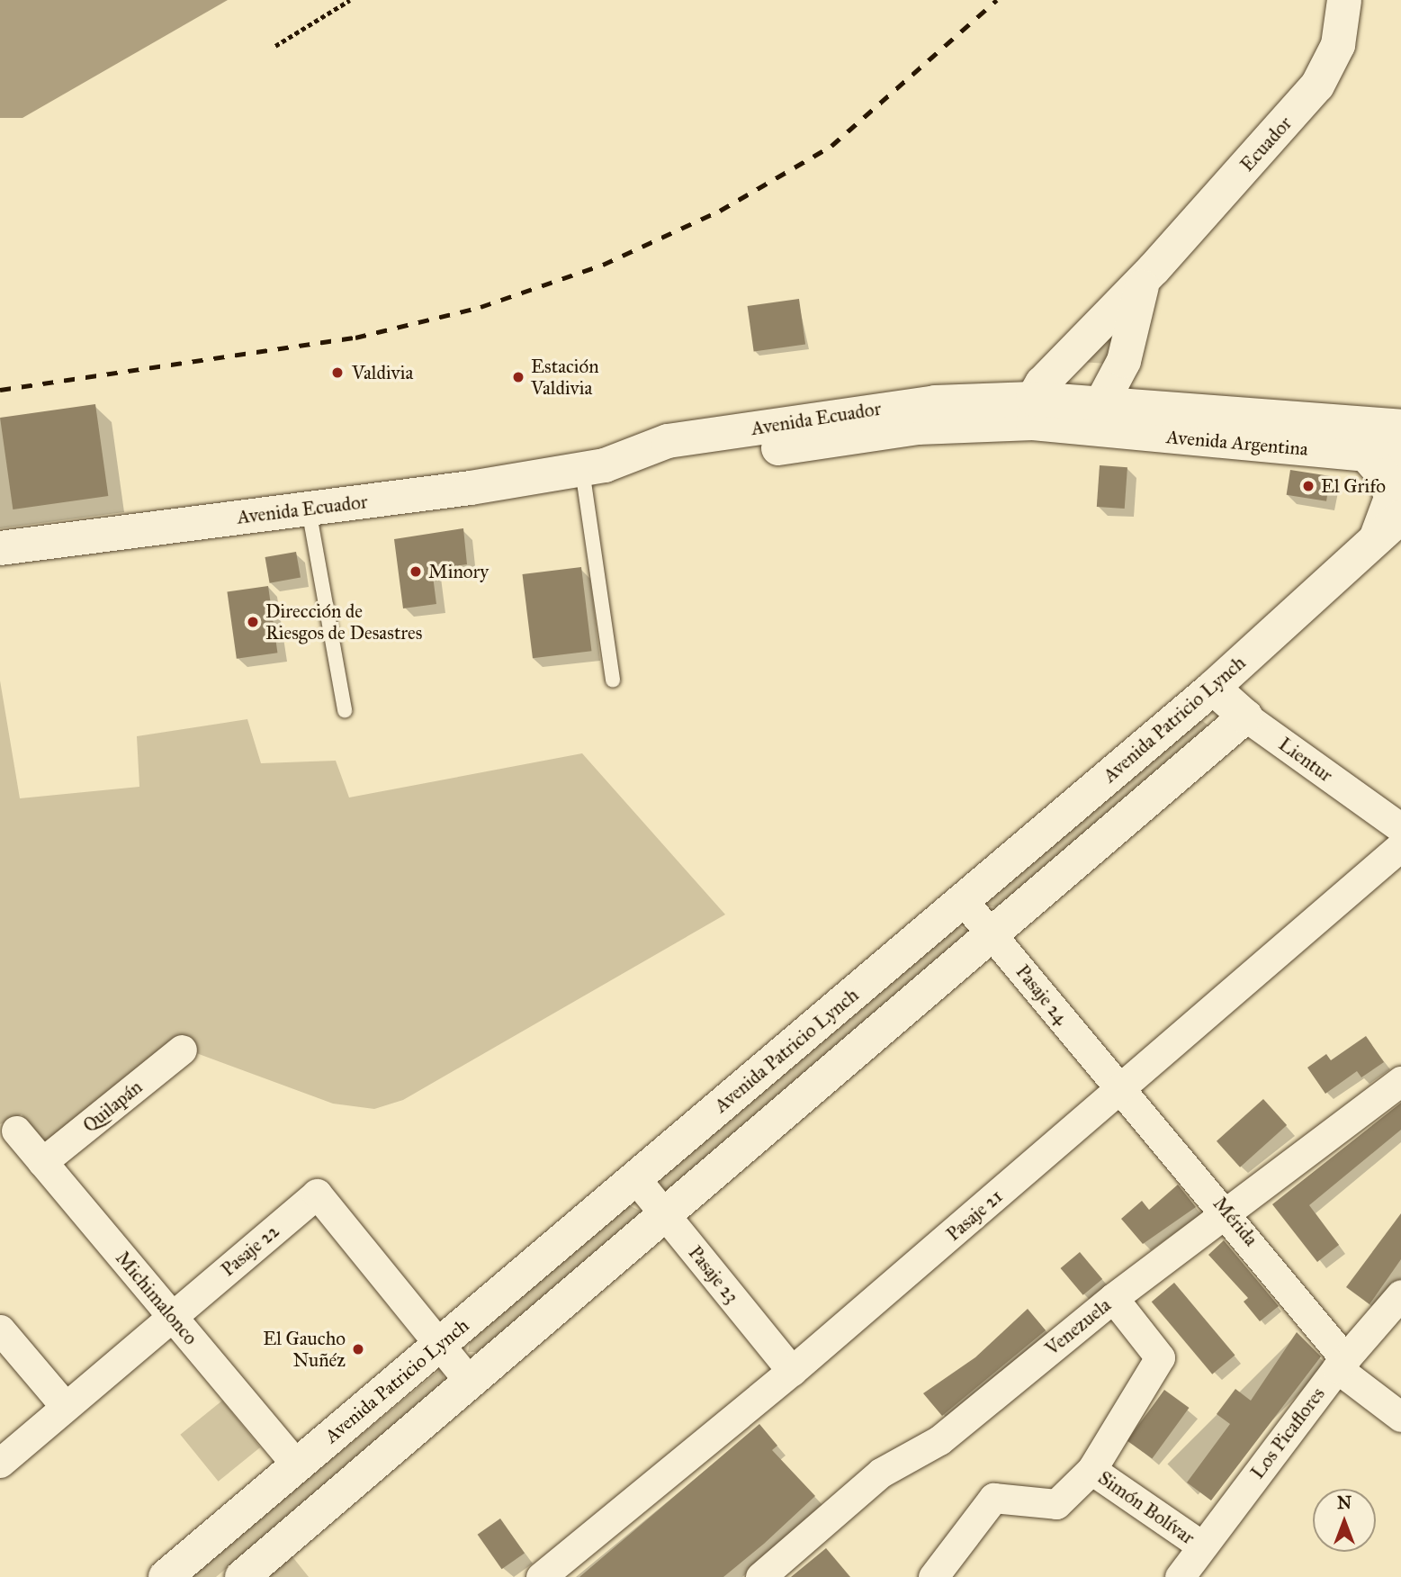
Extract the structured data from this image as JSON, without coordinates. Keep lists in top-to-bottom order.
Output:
{
  "streets": {
    "main road": [
      "Ecuador",
      "Avenida Ecuador",
      "Avenida Argentina",
      "Avenida Patricio Lynch",
      "Lientur"
    ],
    "street": [
      "Pasaje 24",
      "Quilapán",
      "Pasaje 21",
      "Mérida",
      "Pasaje 22",
      "Pasaje 23",
      "Michimalonco",
      "Venezuela",
      "Los Picaflores",
      "Simón Bolívar"
    ]
  },
  "crossings": [
    ["Ecuador", "Avenida Ecuador"],
    ["Ecuador", "Avenida Argentina"],
    ["Avenida Patricio Lynch", "Lientur"],
    ["Avenida Patricio Lynch", "Pasaje 24"],
    ["Avenida Patricio Lynch", "Pasaje 22"],
    ["Avenida Patricio Lynch", "Pasaje 23"],
    ["Avenida Patricio Lynch", "Michimalonco"],
    ["Pasaje 24", "Pasaje 21"],
    ["Pasaje 24", "Mérida"],
    ["Quilapán", "Michimalonco"],
    ["Pasaje 21", "Mérida"],
    ["Pasaje 21", "Pasaje 23"],
    ["Mérida", "Venezuela"],
    ["Mérida", "Los Picaflores"],
    ["Pasaje 22", "Michimalonco"],
    ["Venezuela", "Simón Bolívar"],
    ["Los Picaflores", "Simón Bolívar"]
  ],
  "places": [
    "Valdivia",
    "Estación Valdivia",
    "El Grifo",
    "Minory",
    "Dirección de Riesgos de Desastres",
    "El Gaucho Nuñéz"
  ],
  "north": "top"
}
